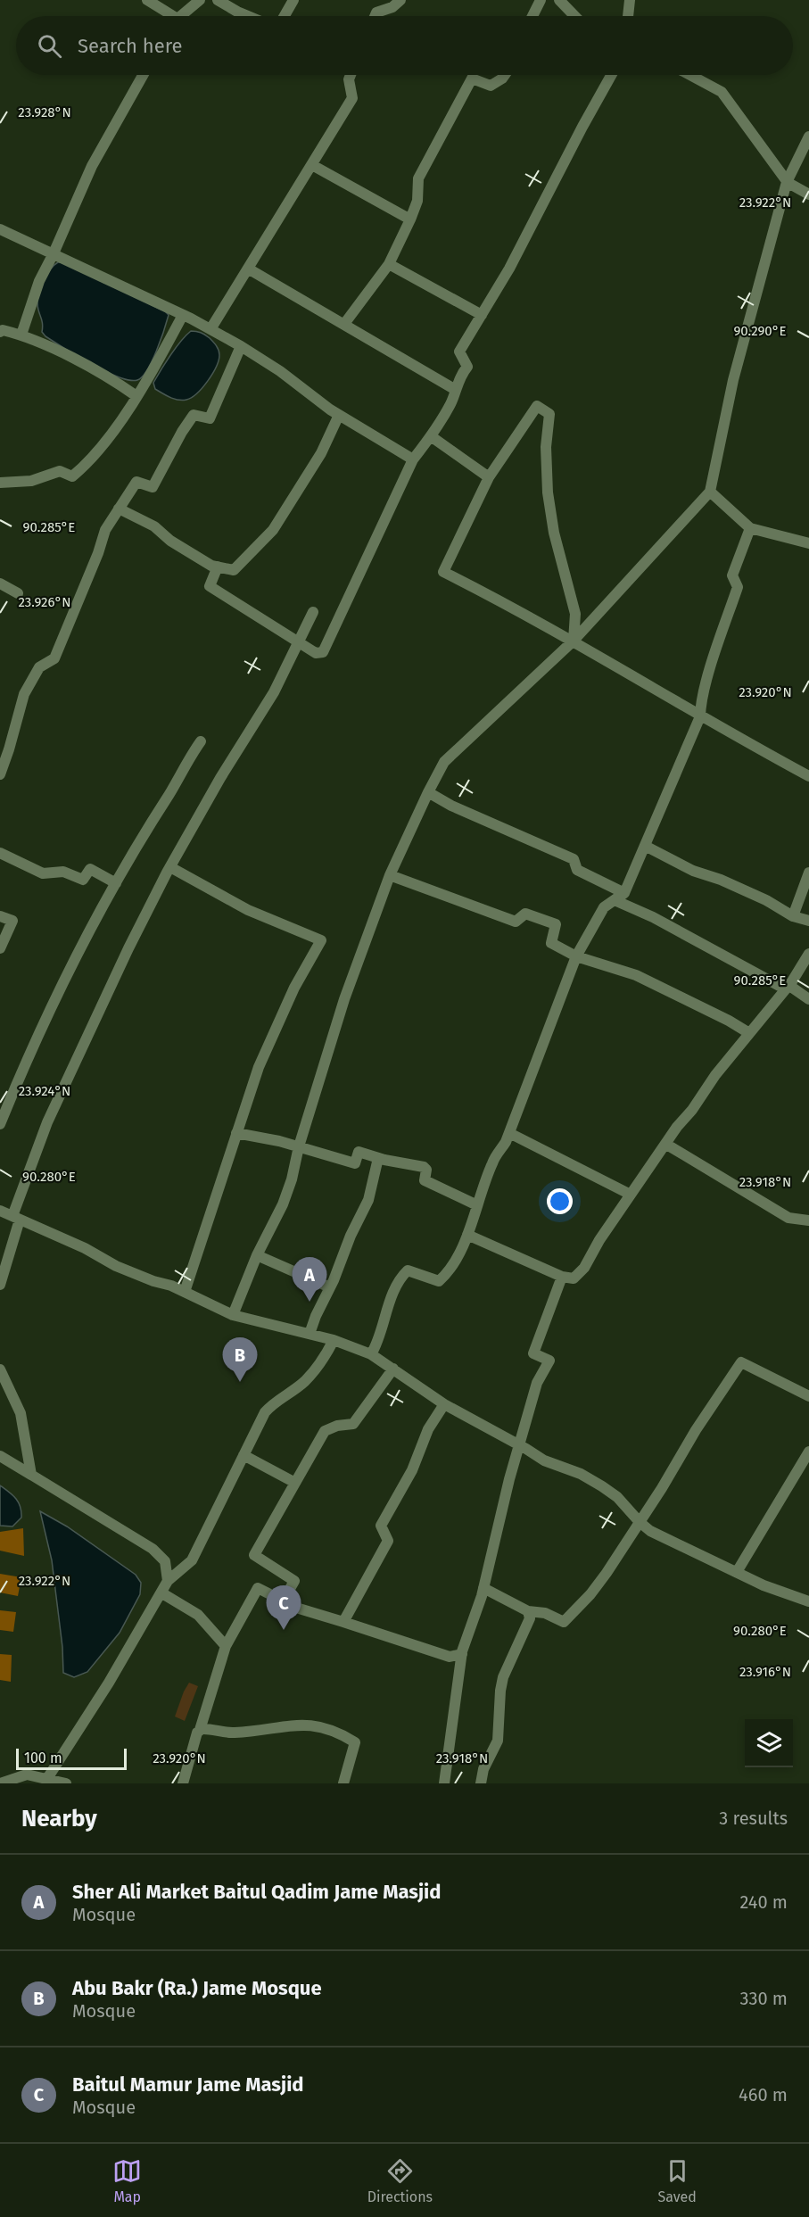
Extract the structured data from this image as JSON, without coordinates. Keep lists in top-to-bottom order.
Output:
{
  "scale_bar": "100 m",
  "page": {
    "search": "Search here",
    "pins": ["A", "B", "C"],
    "scale": "100 m",
    "heading": ["Nearby", "3 results"],
    "list": [
      {
        "mark": "A",
        "name": "Sher Ali Market Baitul Qadim Jame Masjid",
        "note": "Mosque",
        "value": "240 m"
      },
      {
        "mark": "B",
        "name": "Abu Bakr (Ra.) Jame Mosque",
        "note": "Mosque",
        "value": "330 m"
      },
      {
        "mark": "C",
        "name": "Baitul Mamur Jame Masjid",
        "note": "Mosque",
        "value": "460 m"
      }
    ],
    "nav": ["Map", "Directions", "Saved"]
  },
  "coordinates": [
    "23.928°N",
    "23.922°N",
    "90.290°E",
    "90.285°E",
    "23.926°N",
    "23.920°N",
    "23.924°N",
    "90.280°E",
    "23.918°N",
    "23.916°N"
  ]
}
